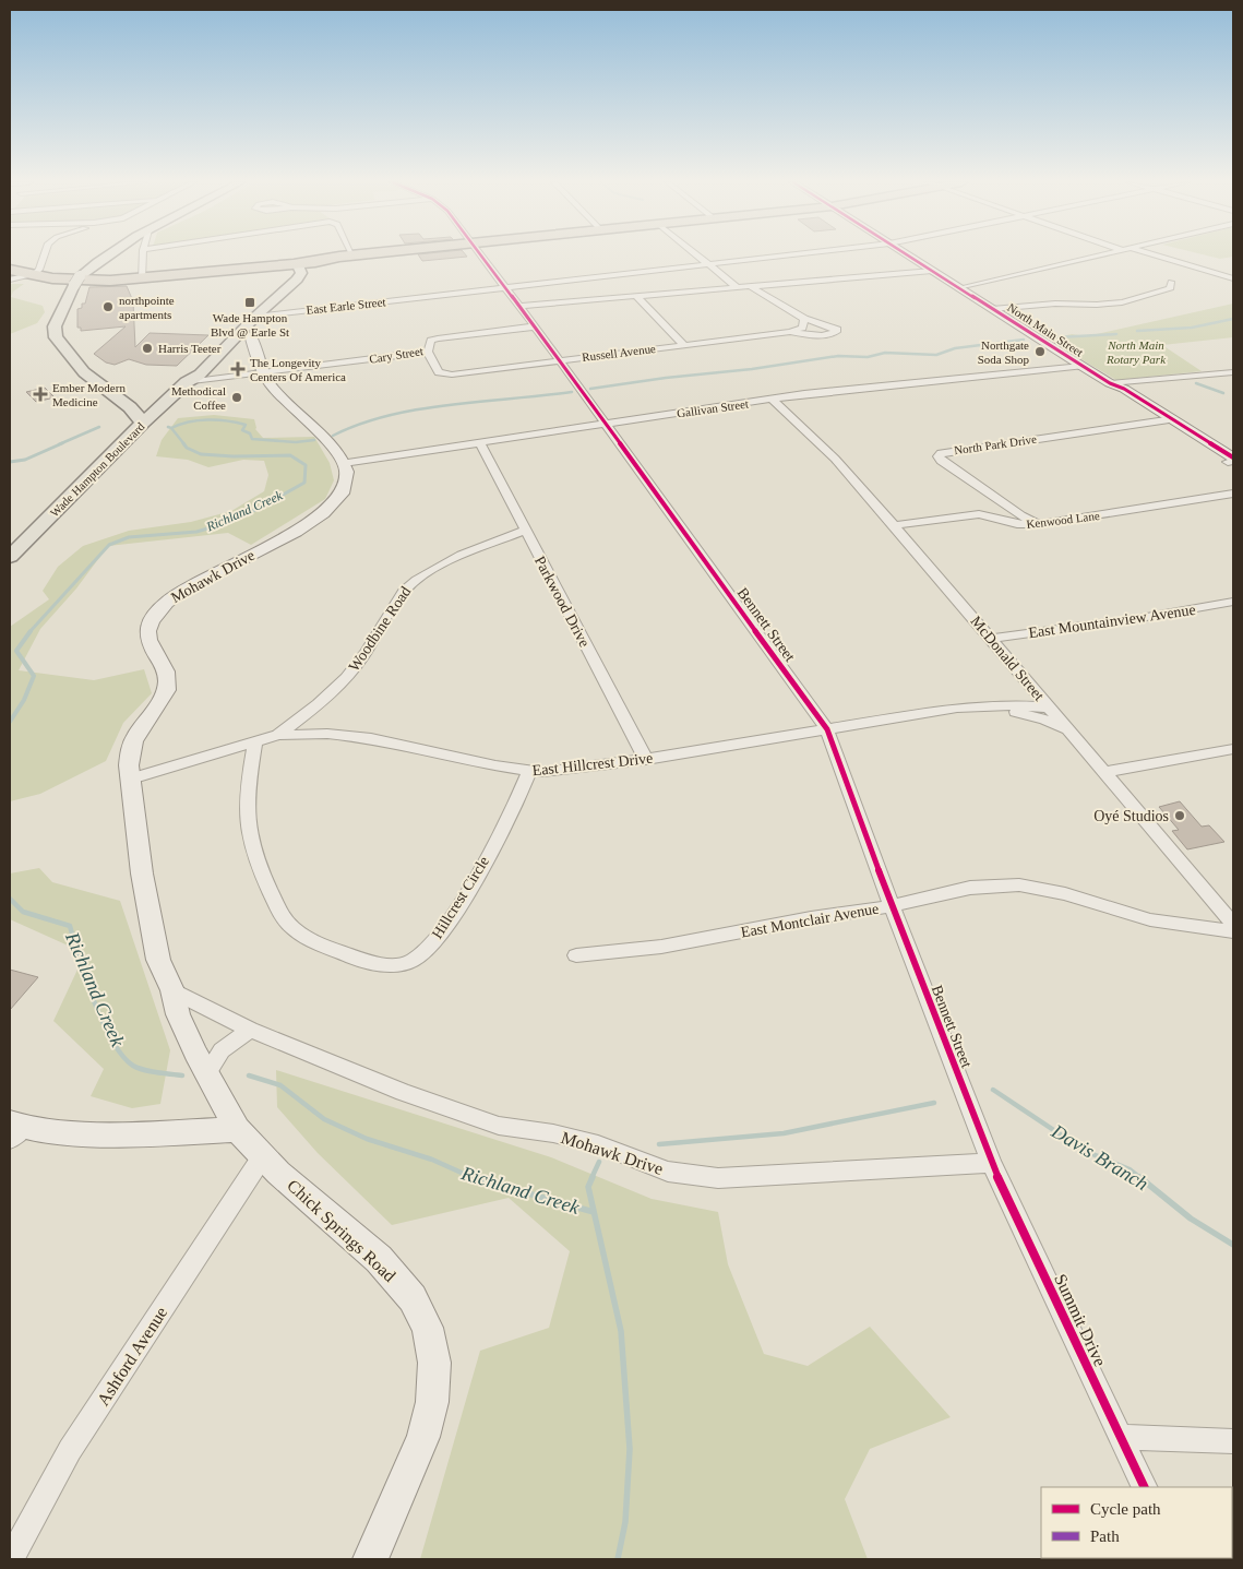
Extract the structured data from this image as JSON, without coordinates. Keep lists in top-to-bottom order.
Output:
{
  "streets": {
    "main road": ["Wade Hampton Boulevard"],
    "street": [
      "East Earle Street",
      "North Main Street",
      "Russell Avenue",
      "Cary Street",
      "Gallivan Street",
      "North Park Drive",
      "Kenwood Lane",
      "Mohawk Drive",
      "Parkwood Drive",
      "East Mountainview Avenue",
      "Bennett Street",
      "Woodbine Road",
      "McDonald Street",
      "East Hillcrest Drive",
      "Hillcrest Circle",
      "East Montclair Avenue",
      "Chick Springs Road",
      "Summit Drive",
      "Ashford Avenue"
    ]
  },
  "crossings": [
    ["East Earle Street", "Wade Hampton Boulevard"],
    ["East Earle Street", "Bennett Street"],
    ["North Main Street", "Gallivan Street"],
    ["North Main Street", "North Park Drive"],
    ["Russell Avenue", "Cary Street"],
    ["Russell Avenue", "Bennett Street"],
    ["Cary Street", "Wade Hampton Boulevard"],
    ["Cary Street", "Bennett Street"],
    ["Gallivan Street", "Mohawk Drive"],
    ["Gallivan Street", "Parkwood Drive"],
    ["Gallivan Street", "Bennett Street"],
    ["Gallivan Street", "McDonald Street"],
    ["North Park Drive", "Kenwood Lane"],
    ["Kenwood Lane", "McDonald Street"],
    ["Mohawk Drive", "Bennett Street"],
    ["Mohawk Drive", "East Hillcrest Drive"],
    ["Mohawk Drive", "Chick Springs Road"],
    ["Mohawk Drive", "Summit Drive"],
    ["Parkwood Drive", "Woodbine Road"],
    ["Parkwood Drive", "East Hillcrest Drive"],
    ["East Mountainview Avenue", "McDonald Street"],
    ["Bennett Street", "East Hillcrest Drive"],
    ["Bennett Street", "East Montclair Avenue"],
    ["Bennett Street", "Summit Drive"],
    ["Woodbine Road", "East Hillcrest Drive"],
    ["McDonald Street", "East Hillcrest Drive"],
    ["East Hillcrest Drive", "Hillcrest Circle"],
    ["Chick Springs Road", "Ashford Avenue"]
  ],
  "water": ["Richland Creek", "Davis Branch"],
  "parks": ["North Main Rotary Park"],
  "places": {
    "transit": ["Wade Hampton Blvd @ Earle St"],
    "other": [
      "northpointe apartments",
      "Harris Teeter",
      "Northgate Soda Shop",
      "Methodical Coffee",
      "Oyé Studios"
    ],
    "health": ["The Longevity Centers Of America", "Ember Modern Medicine"]
  },
  "legend": ["Cycle path", "Path"]
}
